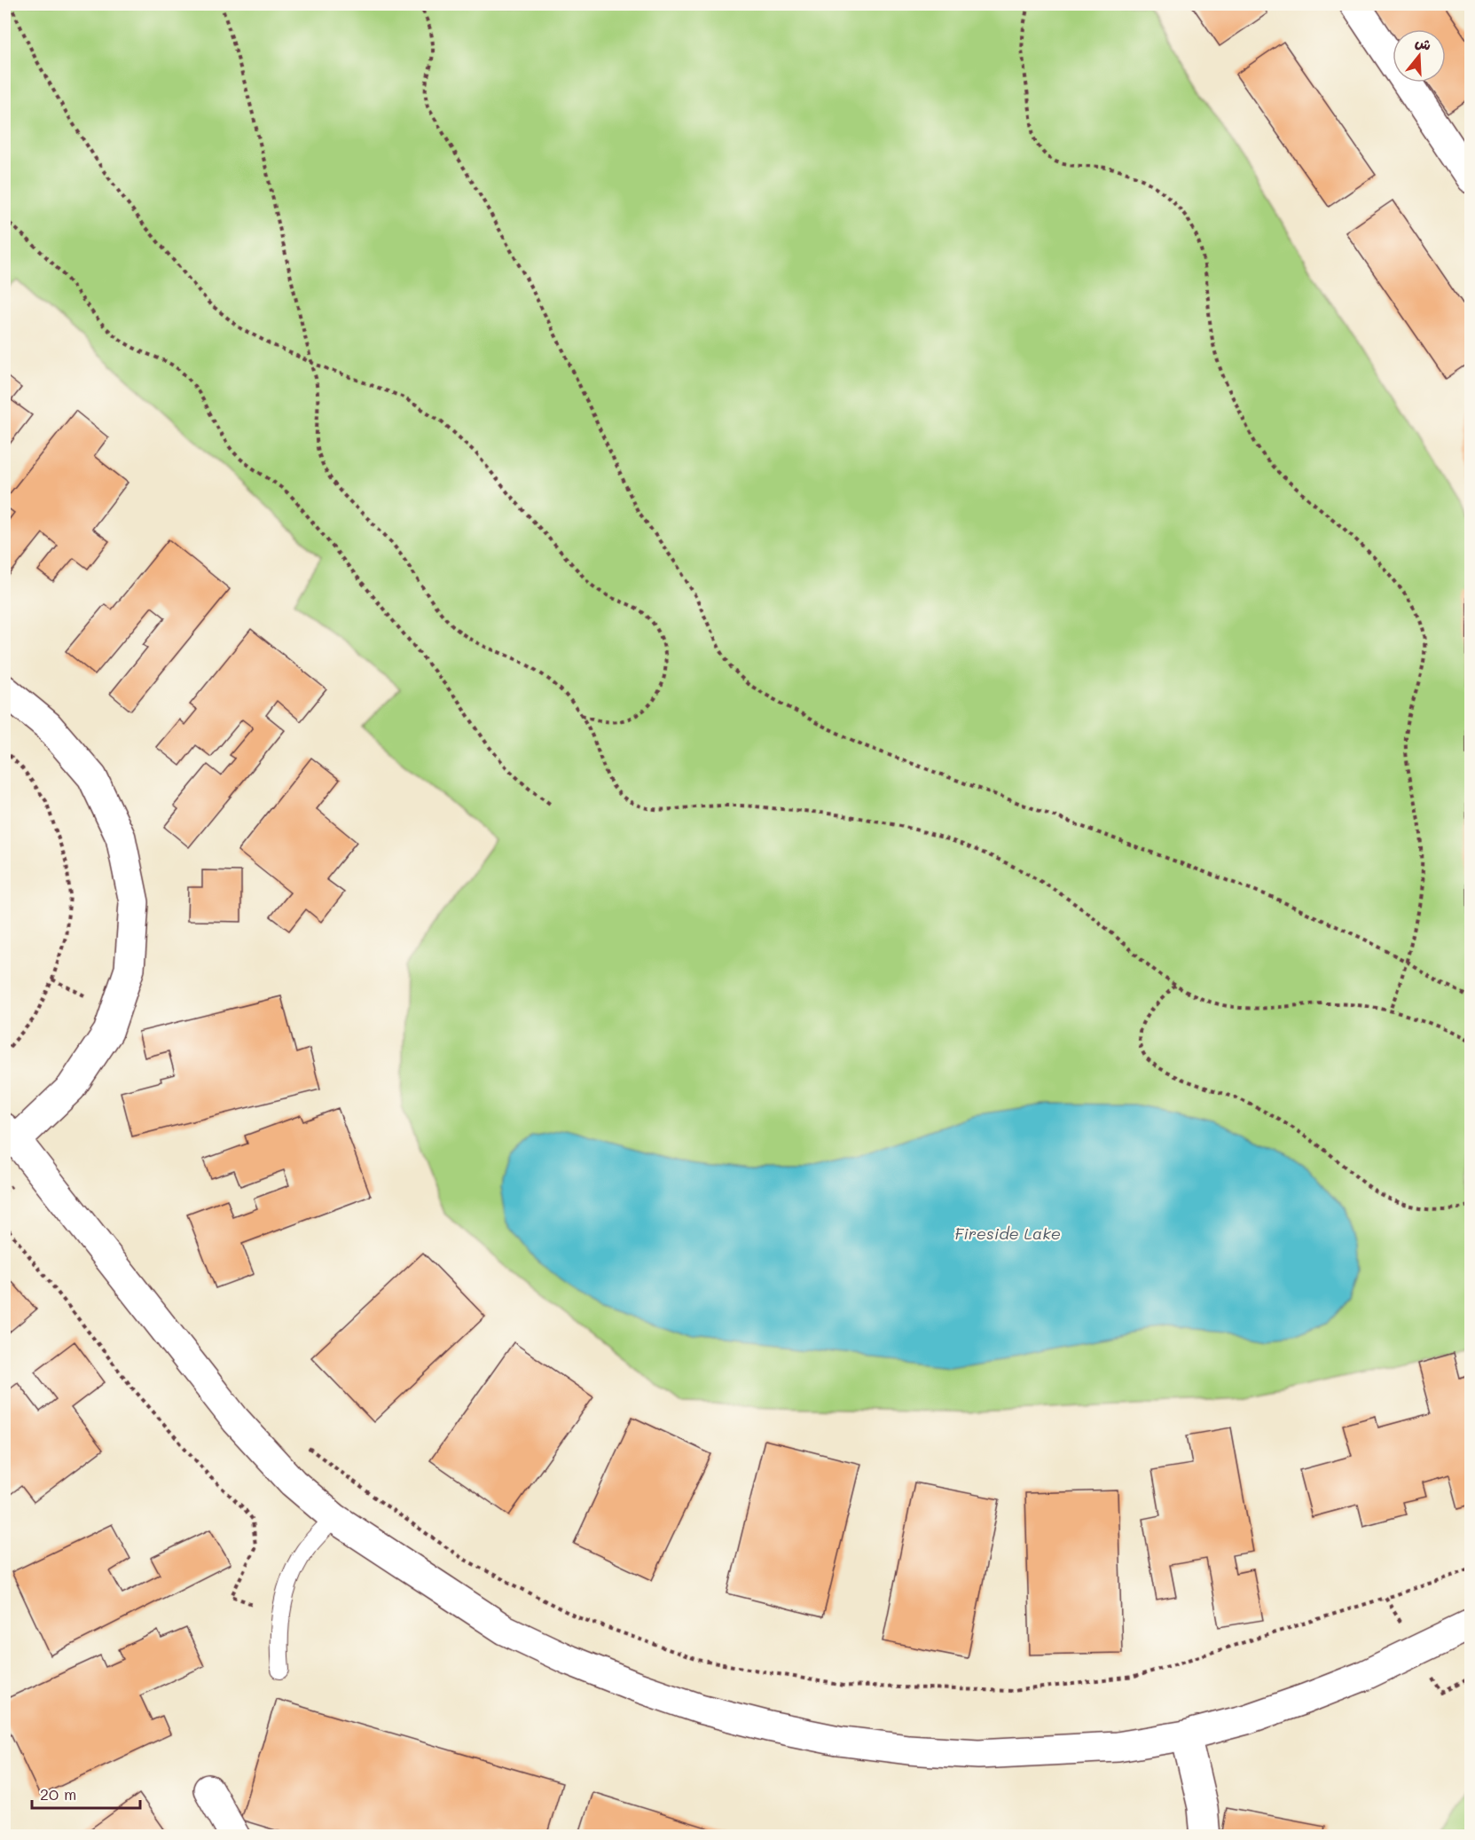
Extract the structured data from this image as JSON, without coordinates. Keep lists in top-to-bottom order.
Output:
{
  "water": ["Fireside Lake"],
  "scale_bar": "20 m",
  "north": "top"
}
